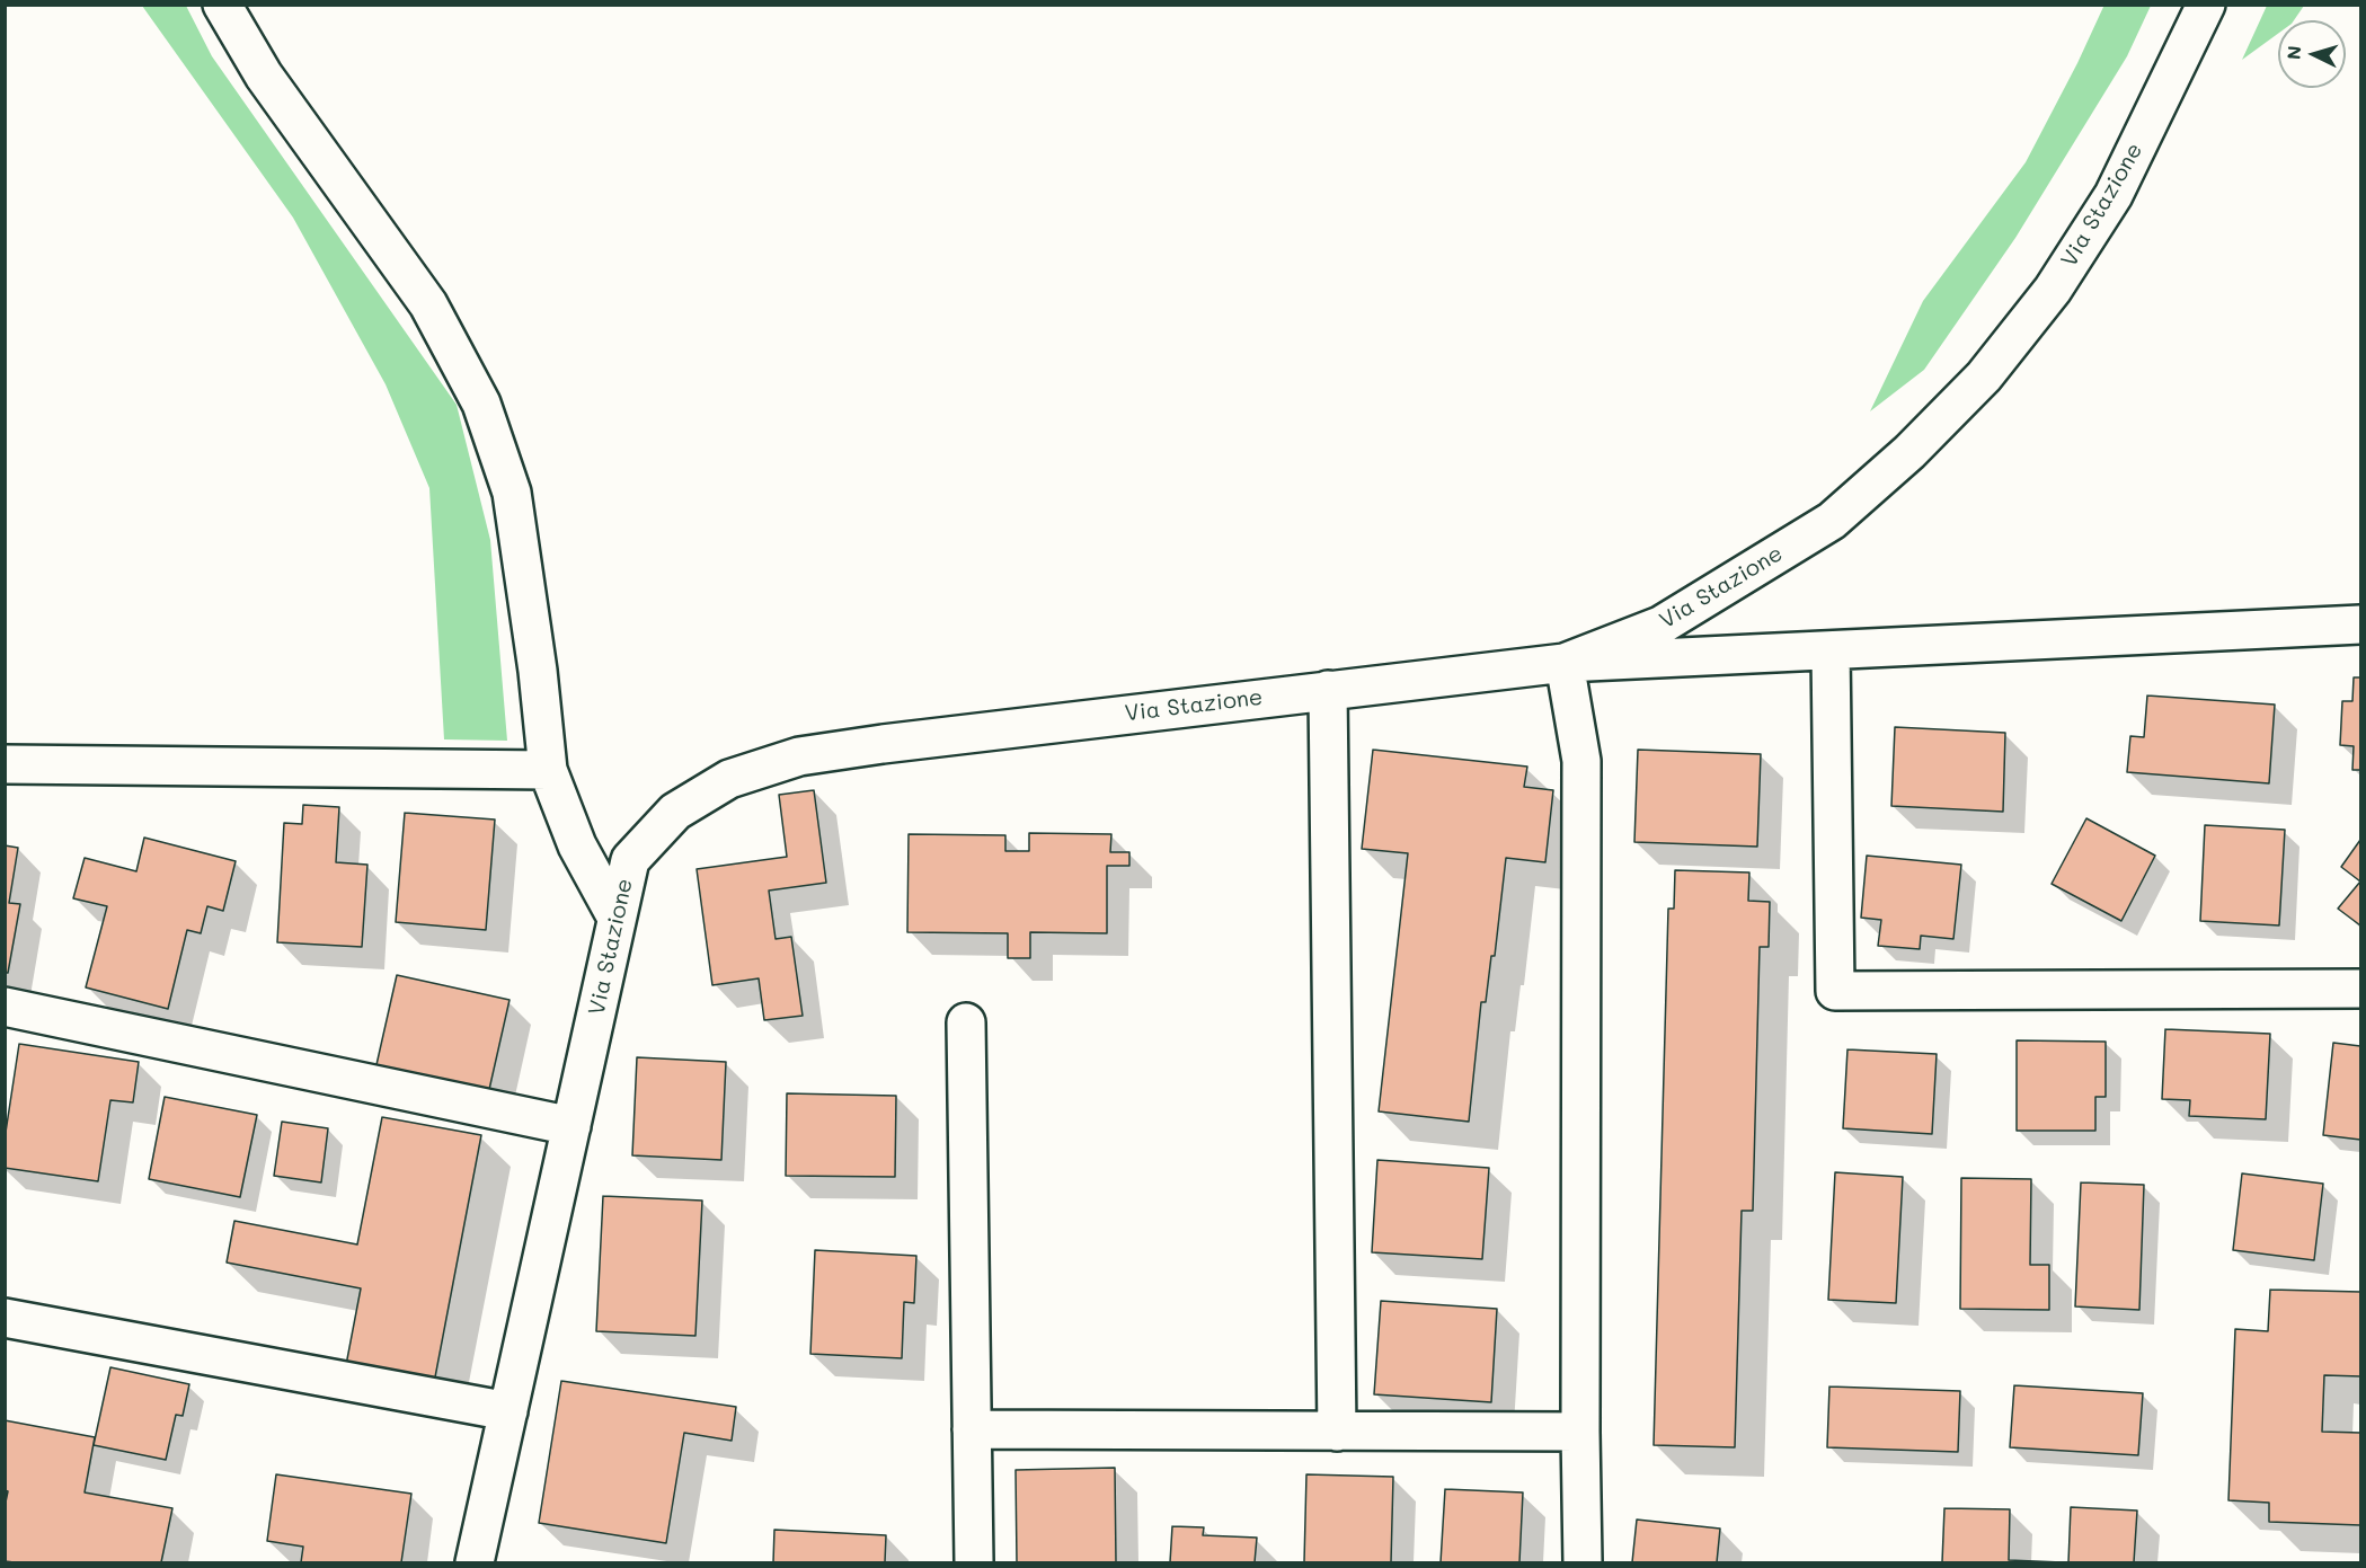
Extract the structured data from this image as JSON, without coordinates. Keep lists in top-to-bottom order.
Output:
{
  "streets": {
    "street": ["Via Stazione"]
  },
  "north": "left"
}
